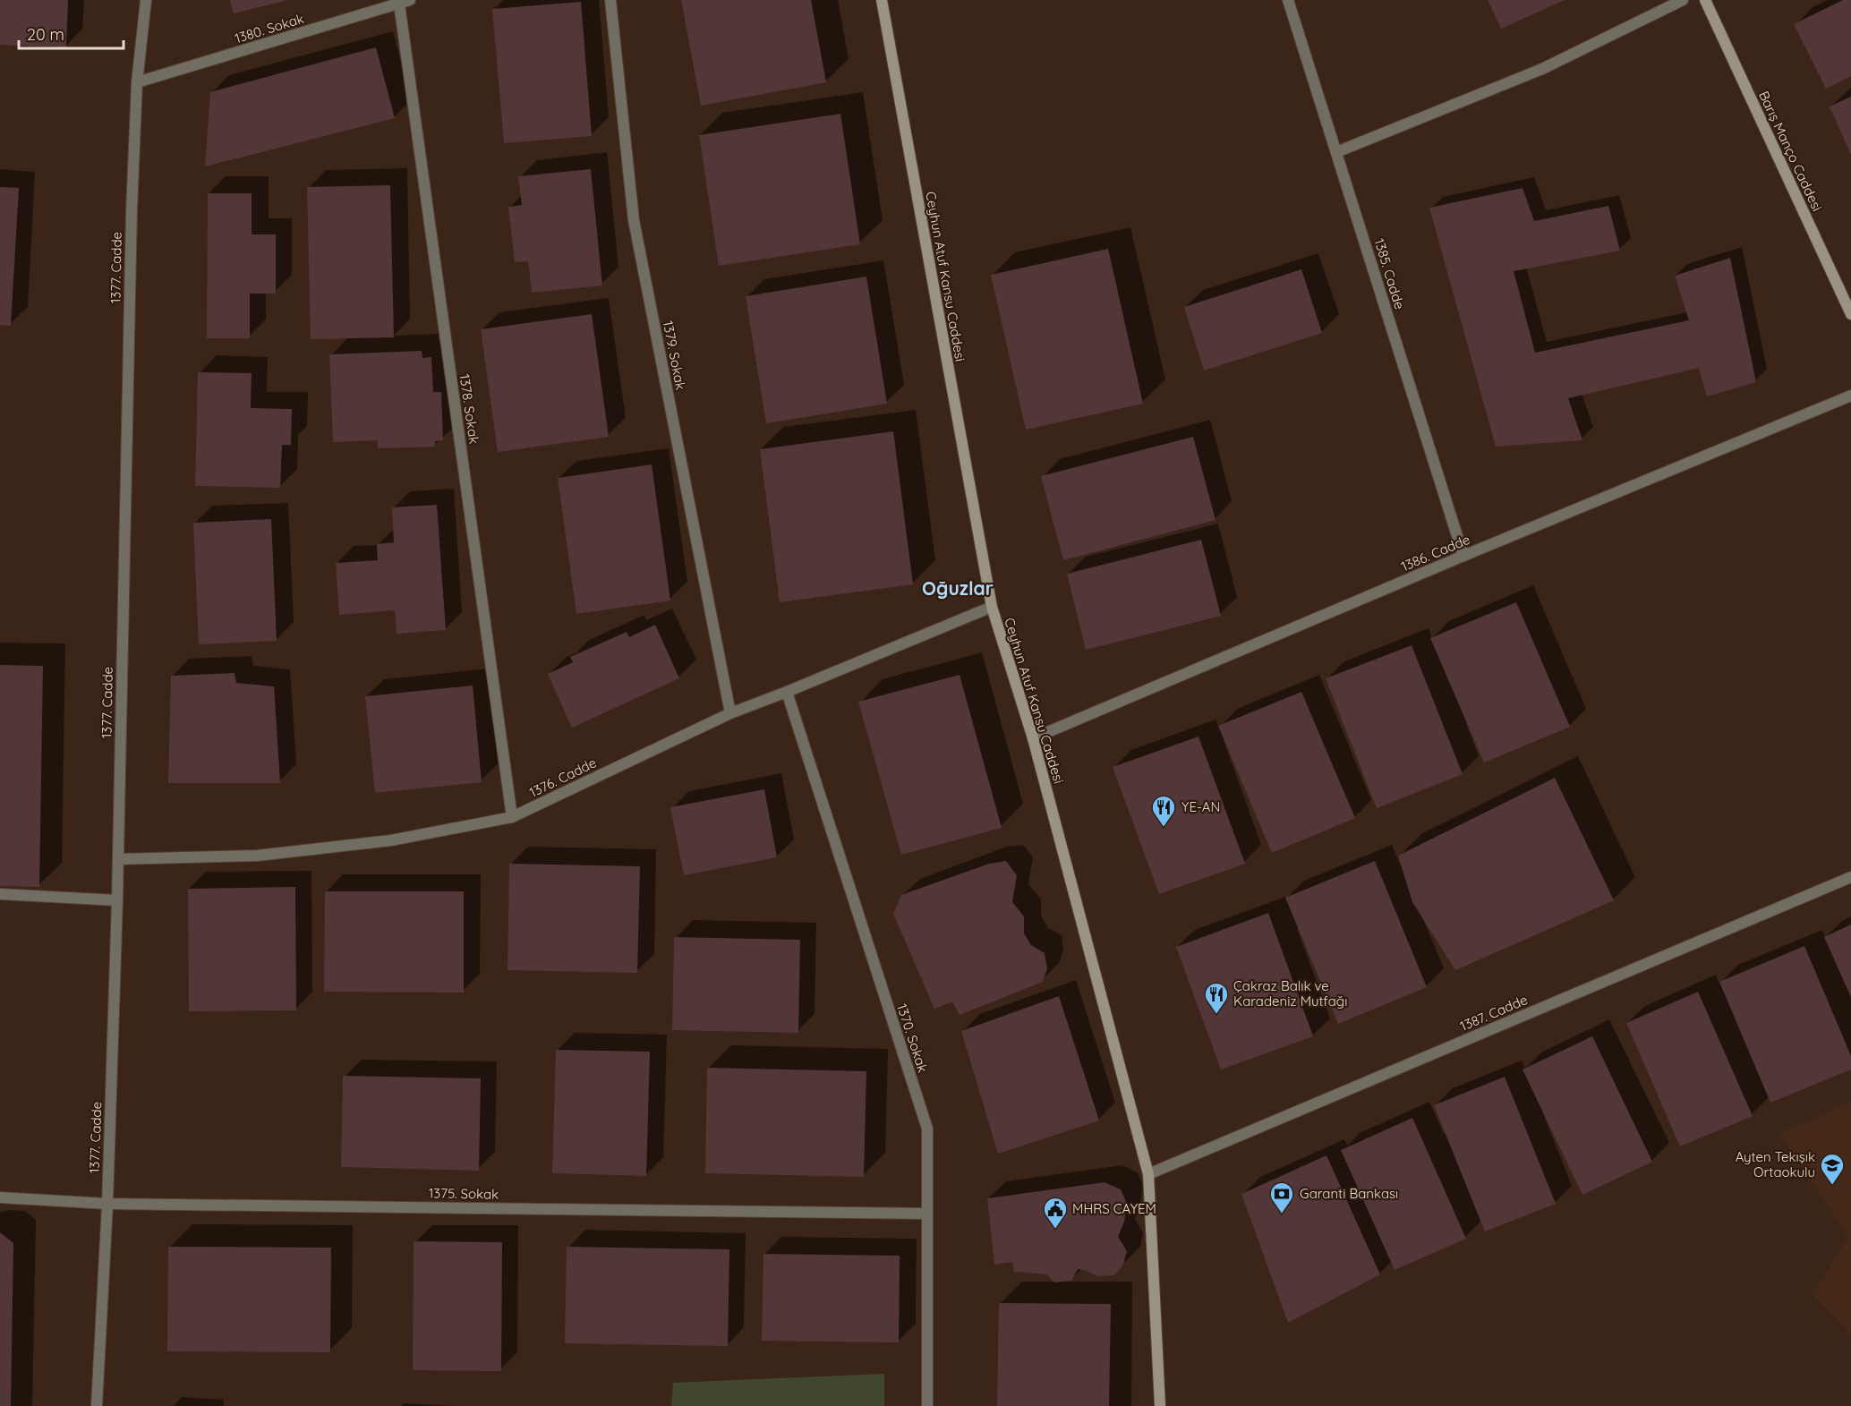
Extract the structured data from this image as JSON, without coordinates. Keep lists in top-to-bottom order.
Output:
{
  "streets": {
    "main road": ["Barış Manço Caddesi", "Ceyhun Atuf Kansu Caddesi"],
    "street": [
      "1380. Sokak",
      "1377. Cadde",
      "1385. Cadde",
      "1379. Sokak",
      "1378. Sokak",
      "1386. Cadde",
      "1376. Cadde",
      "1387. Cadde",
      "1370. Sokak",
      "1375. Sokak"
    ]
  },
  "crossings": [
    ["1380. Sokak", "1377. Cadde"],
    ["1380. Sokak", "1378. Sokak"],
    ["1377. Cadde", "1376. Cadde"],
    ["1377. Cadde", "1375. Sokak"],
    ["1385. Cadde", "1386. Cadde"],
    ["Ceyhun Atuf Kansu Caddesi", "1386. Cadde"],
    ["Ceyhun Atuf Kansu Caddesi", "1376. Cadde"],
    ["Ceyhun Atuf Kansu Caddesi", "1387. Cadde"],
    ["1379. Sokak", "1376. Cadde"],
    ["1378. Sokak", "1376. Cadde"],
    ["1376. Cadde", "1370. Sokak"],
    ["1370. Sokak", "1375. Sokak"]
  ],
  "districts": ["Oğuzlar"],
  "places": {
    "restaurant": ["YE-AN", "Çakraz Balık ve Karadeniz Mutfağı"],
    "school or university": ["Ayten Tekışık Ortaokulu"],
    "bank": ["Garanti Bankası"],
    "public building": ["MHRS CAYEM"]
  },
  "scale_bar": "20 m"
}
